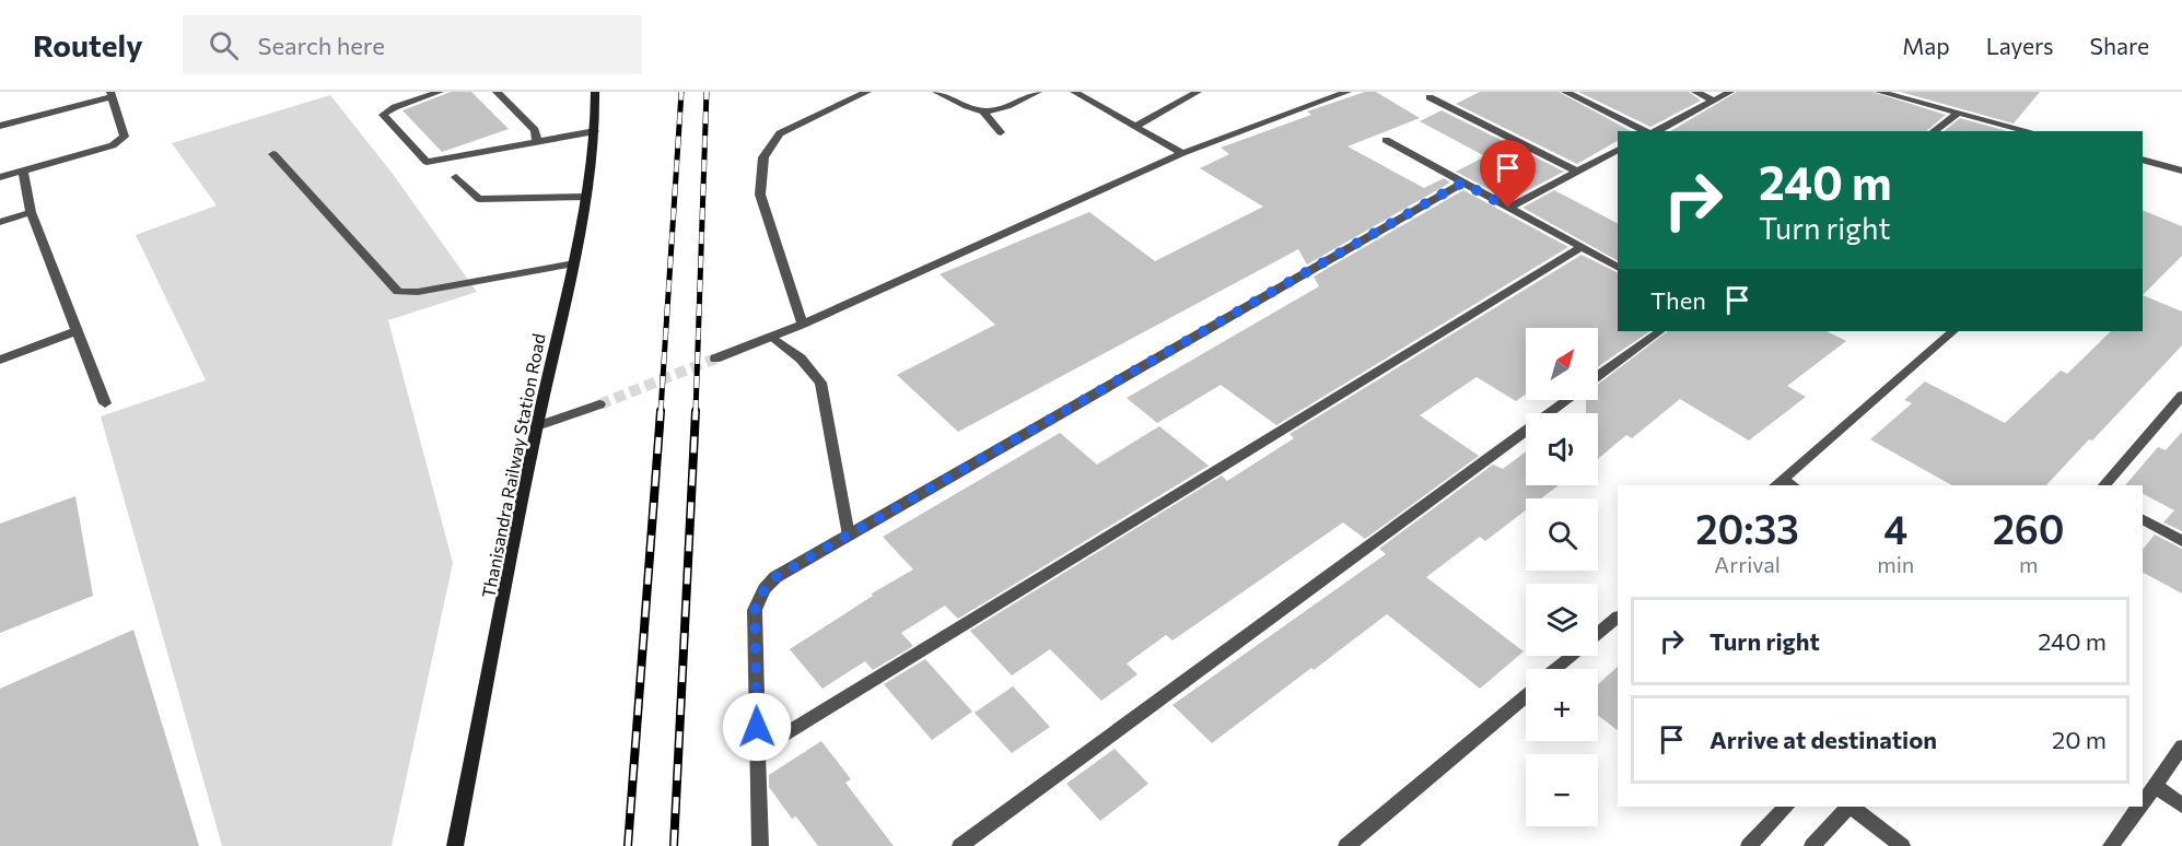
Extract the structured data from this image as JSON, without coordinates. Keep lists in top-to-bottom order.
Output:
{
  "streets": {
    "street": ["Thanisandra Railway Station Road"]
  },
  "north": "top right",
  "page": {
    "header": "Routely",
    "search": "Search here",
    "nav": ["Map", "Layers", "Share"],
    "turn": ["240 m", "Turn right"],
    "then": "Then",
    "map_buttons": ["+", "−"],
    "eta": [
      "20:33",
      "Arrival",
      "4",
      "min",
      "260",
      "m"
    ],
    "list": [
      {
        "name": "Turn right",
        "value": "240 m"
      },
      {
        "name": "Arrive at destination",
        "value": "20 m"
      }
    ]
  }
}
